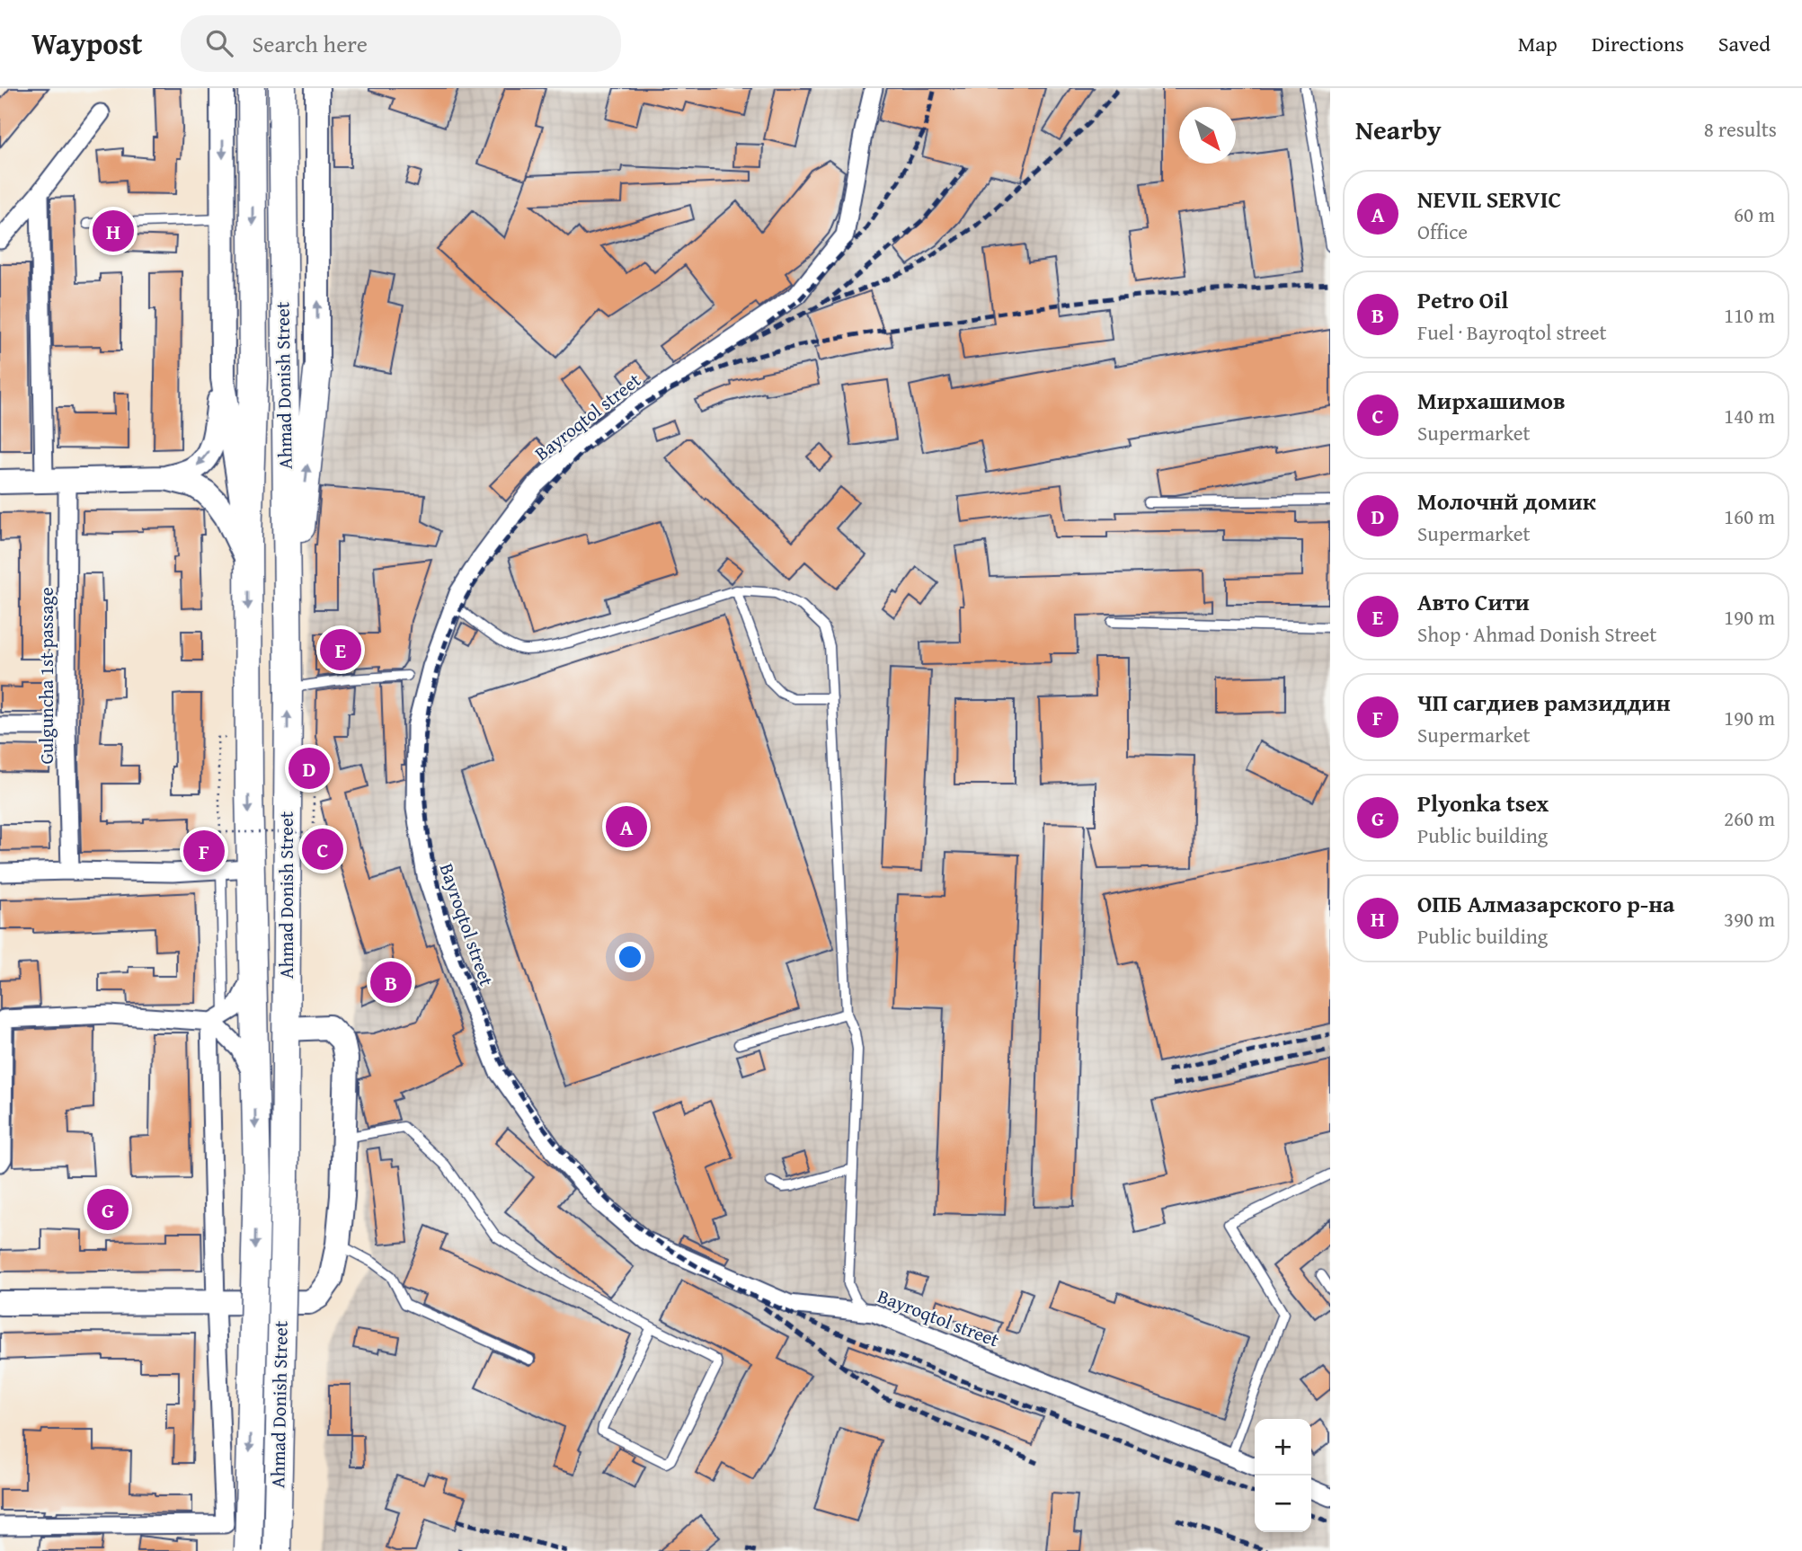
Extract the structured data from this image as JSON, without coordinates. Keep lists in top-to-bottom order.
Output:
{
  "streets": {
    "main road": ["Ahmad Donish Street"],
    "street": ["Bayroqtol street", "Gulguncha 1st passage"]
  },
  "north": "bottom right",
  "page": {
    "header": "Waypost",
    "search": "Search here",
    "nav": ["Map", "Directions", "Saved"],
    "heading": ["Nearby", "8 results"],
    "list": [
      {
        "mark": "A",
        "name": "NEVIL SERVIC",
        "note": "Office",
        "value": "60 m"
      },
      {
        "mark": "B",
        "name": "Petro Oil",
        "note": "Fuel · Bayroqtol street",
        "value": "110 m"
      },
      {
        "mark": "C",
        "name": "Мирхашимов",
        "note": "Supermarket",
        "value": "140 m"
      },
      {
        "mark": "D",
        "name": "Молочнй домик",
        "note": "Supermarket",
        "value": "160 m"
      },
      {
        "mark": "E",
        "name": "Авто Сити",
        "note": "Shop · Ahmad Donish Street",
        "value": "190 m"
      },
      {
        "mark": "F",
        "name": "ЧП сагдиев рамзиддин",
        "note": "Supermarket",
        "value": "190 m"
      },
      {
        "mark": "G",
        "name": "Plyonka tsex",
        "note": "Public building",
        "value": "260 m"
      },
      {
        "mark": "H",
        "name": "ОПБ Алмазарского р-на",
        "note": "Public building",
        "value": "390 m"
      }
    ],
    "pins": [
      "H",
      "E",
      "D",
      "A",
      "C",
      "F",
      "B",
      "G"
    ],
    "map_buttons": ["+", "−"]
  }
}
